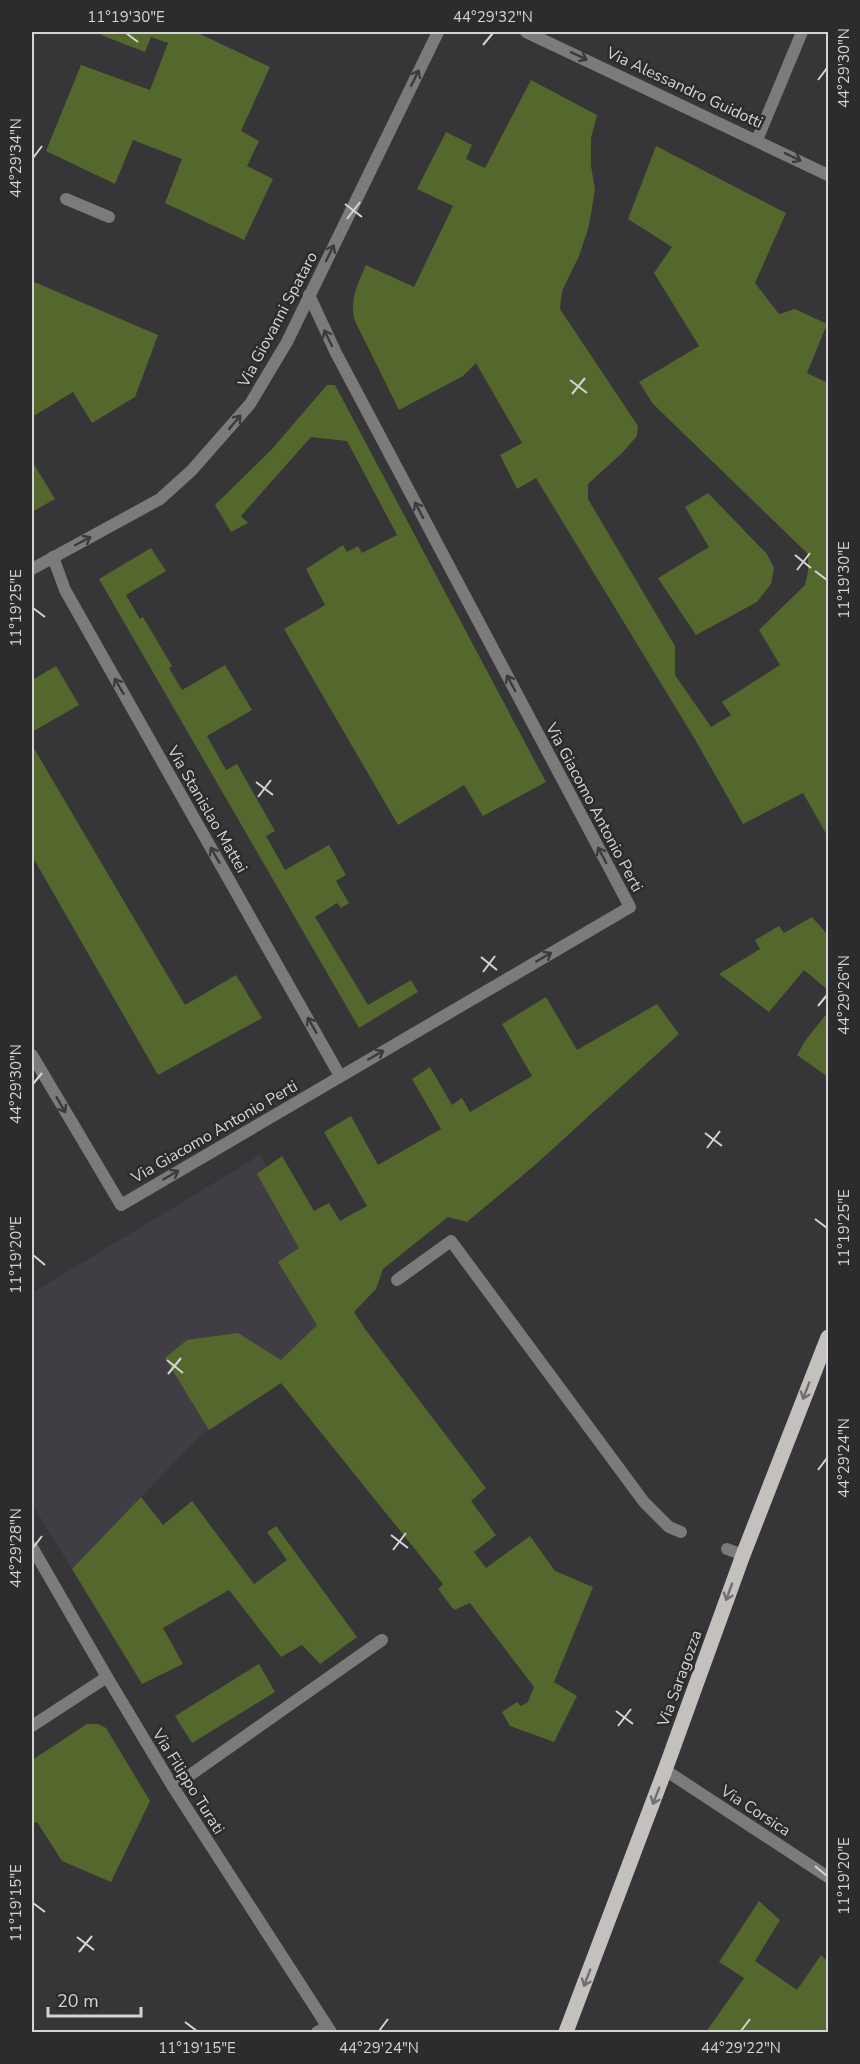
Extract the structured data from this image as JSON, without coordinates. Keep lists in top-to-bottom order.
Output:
{
  "streets": {
    "main road": ["Via Saragozza"],
    "street": [
      "Via Alessandro Guidotti",
      "Via Giovanni Spataro",
      "Via Giacomo Antonio Perti",
      "Via Stanislao Mattei",
      "Via Filippo Turati",
      "Via Corsica"
    ]
  },
  "crossings": [
    ["Via Giovanni Spataro", "Via Giacomo Antonio Perti"],
    ["Via Giovanni Spataro", "Via Stanislao Mattei"],
    ["Via Giacomo Antonio Perti", "Via Stanislao Mattei"],
    ["Via Saragozza", "Via Corsica"]
  ],
  "one_way": [
    "Via Alessandro Guidotti",
    "Via Giovanni Spataro",
    "Via Stanislao Mattei",
    "Via Saragozza"
  ],
  "scale_bar": "20 m",
  "coordinates": [
    "11°19'30\"E",
    "44°29'32\"N",
    "44°29'30\"N",
    "44°29'34\"N",
    "11°19'25\"E",
    "44°29'26\"N",
    "11°19'20\"E",
    "44°29'24\"N",
    "44°29'28\"N",
    "11°19'15\"E",
    "44°29'22\"N"
  ]
}
